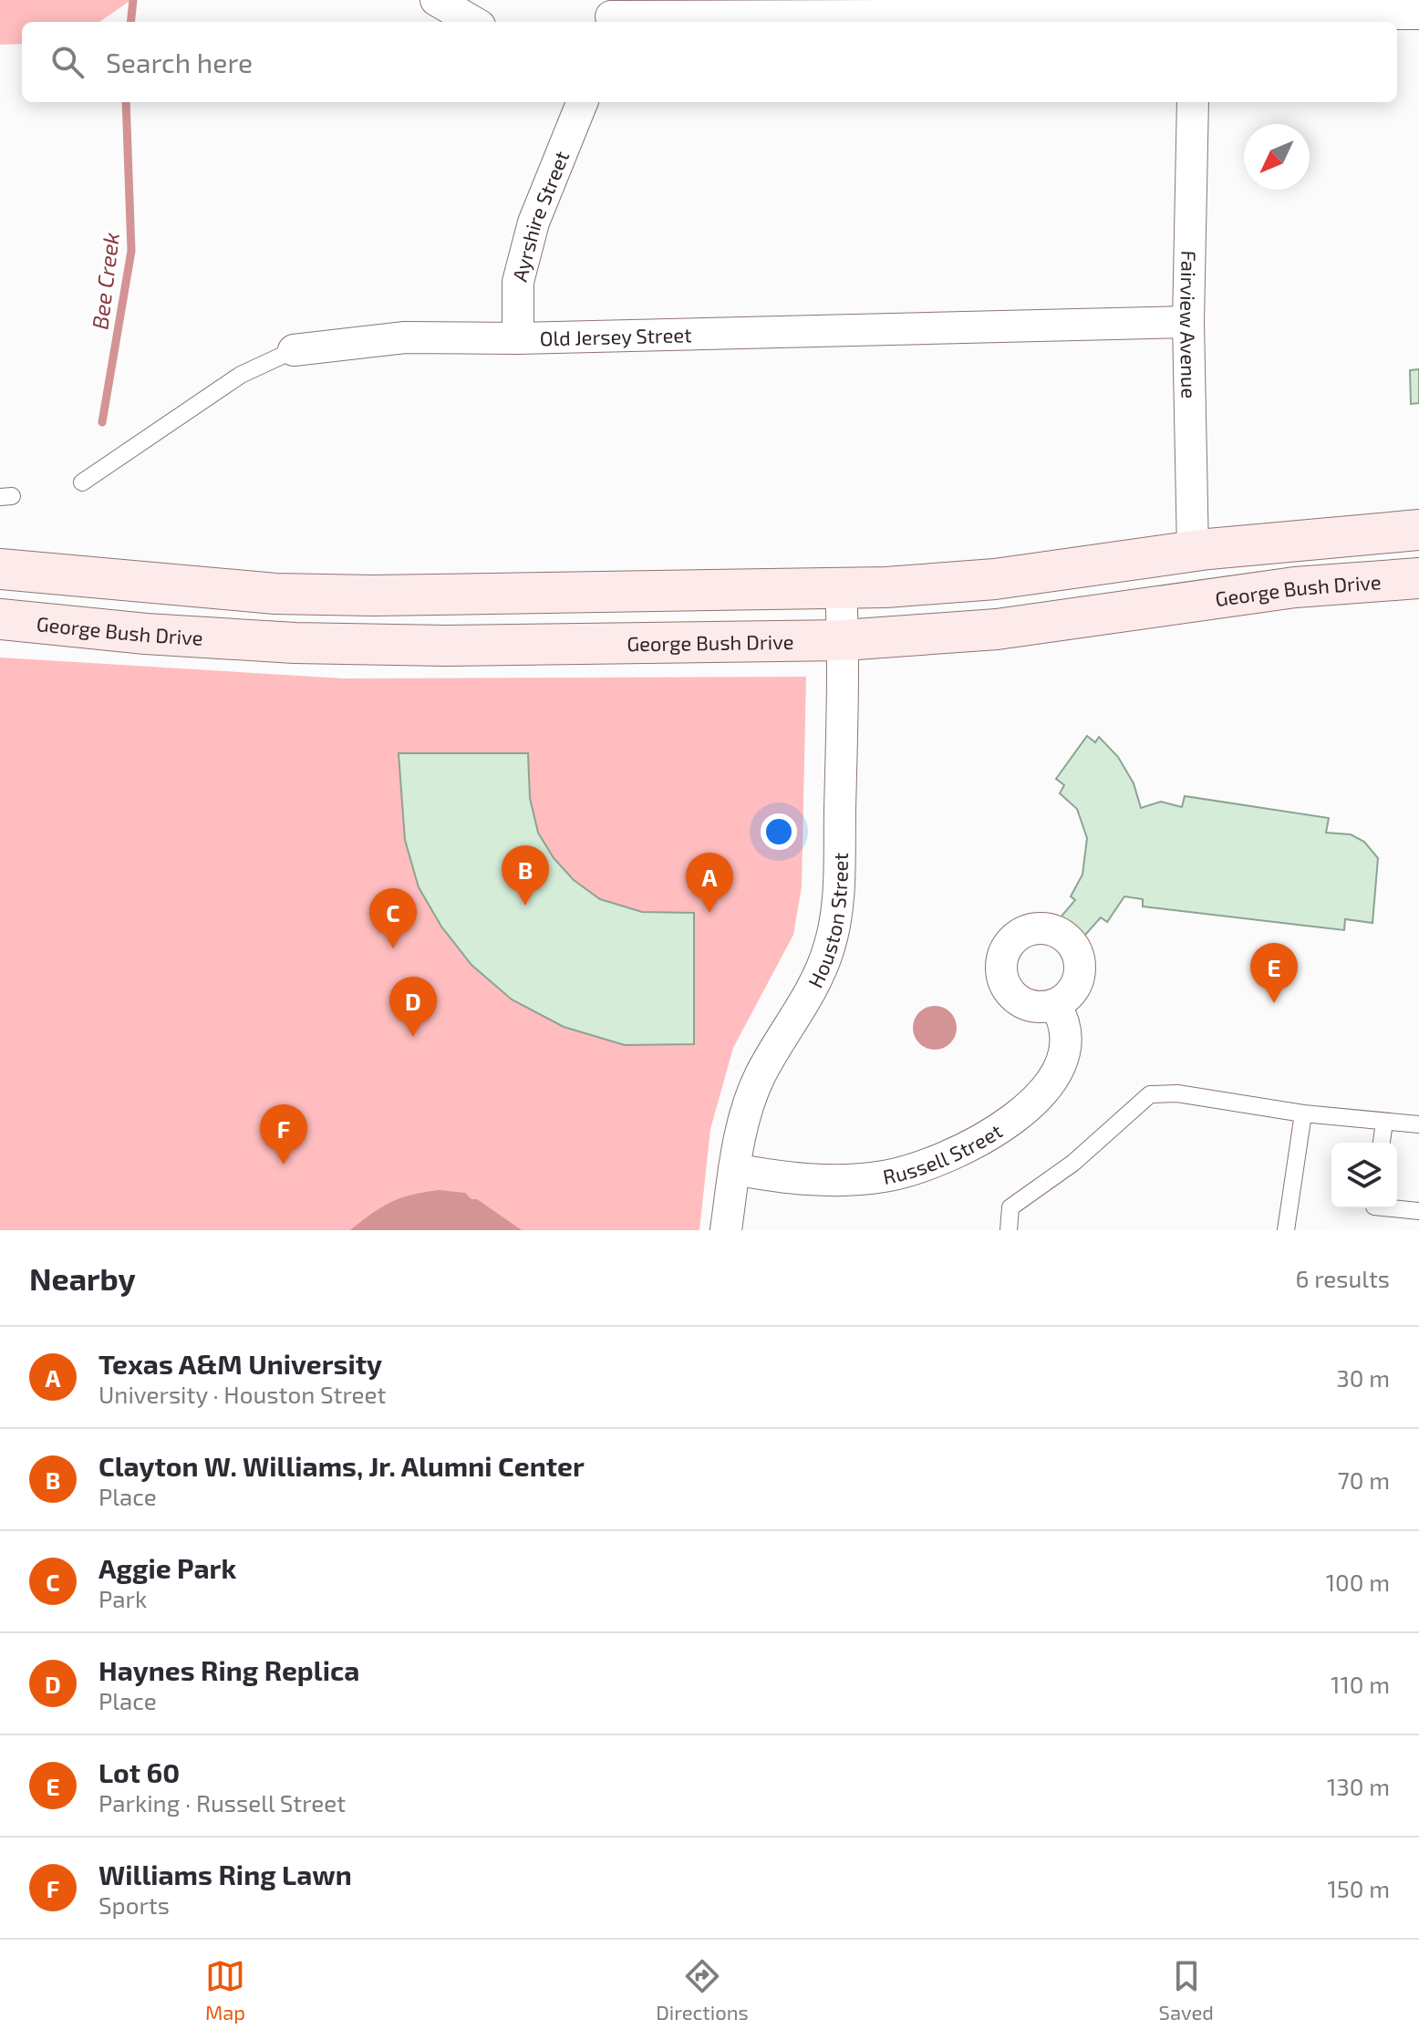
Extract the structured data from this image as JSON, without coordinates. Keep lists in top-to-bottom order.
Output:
{
  "streets": {
    "main road": ["George Bush Drive"],
    "street": [
      "Ayrshire Street",
      "Fairview Avenue",
      "Old Jersey Street",
      "Houston Street",
      "Russell Street"
    ]
  },
  "crossings": [
    ["Ayrshire Street", "Old Jersey Street"],
    ["Fairview Avenue", "Old Jersey Street"],
    ["George Bush Drive", "Houston Street"],
    ["Houston Street", "Russell Street"]
  ],
  "water": ["Bee Creek"],
  "north": "bottom left",
  "page": {
    "search": "Search here",
    "pins": [
      "B",
      "A",
      "C",
      "E",
      "D",
      "F"
    ],
    "heading": ["Nearby", "6 results"],
    "list": [
      {
        "mark": "A",
        "name": "Texas A&M University",
        "note": "University · Houston Street",
        "value": "30 m"
      },
      {
        "mark": "B",
        "name": "Clayton W. Williams, Jr. Alumni Center",
        "note": "Place",
        "value": "70 m"
      },
      {
        "mark": "C",
        "name": "Aggie Park",
        "note": "Park",
        "value": "100 m"
      },
      {
        "mark": "D",
        "name": "Haynes Ring Replica",
        "note": "Place",
        "value": "110 m"
      },
      {
        "mark": "E",
        "name": "Lot 60",
        "note": "Parking · Russell Street",
        "value": "130 m"
      },
      {
        "mark": "F",
        "name": "Williams Ring Lawn",
        "note": "Sports",
        "value": "150 m"
      }
    ],
    "nav": ["Map", "Directions", "Saved"]
  }
}
